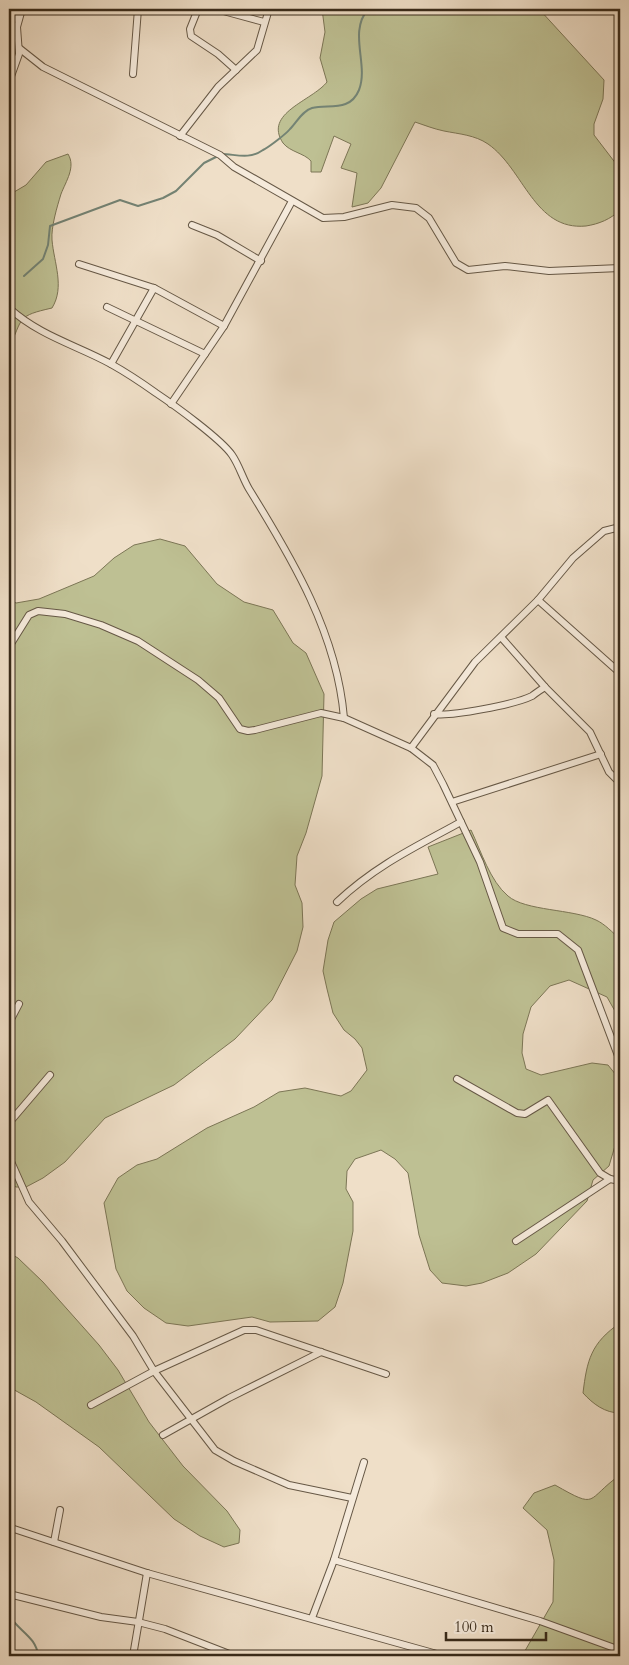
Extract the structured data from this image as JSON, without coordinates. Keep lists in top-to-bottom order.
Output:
{
  "scale_bar": "100 m"
}
